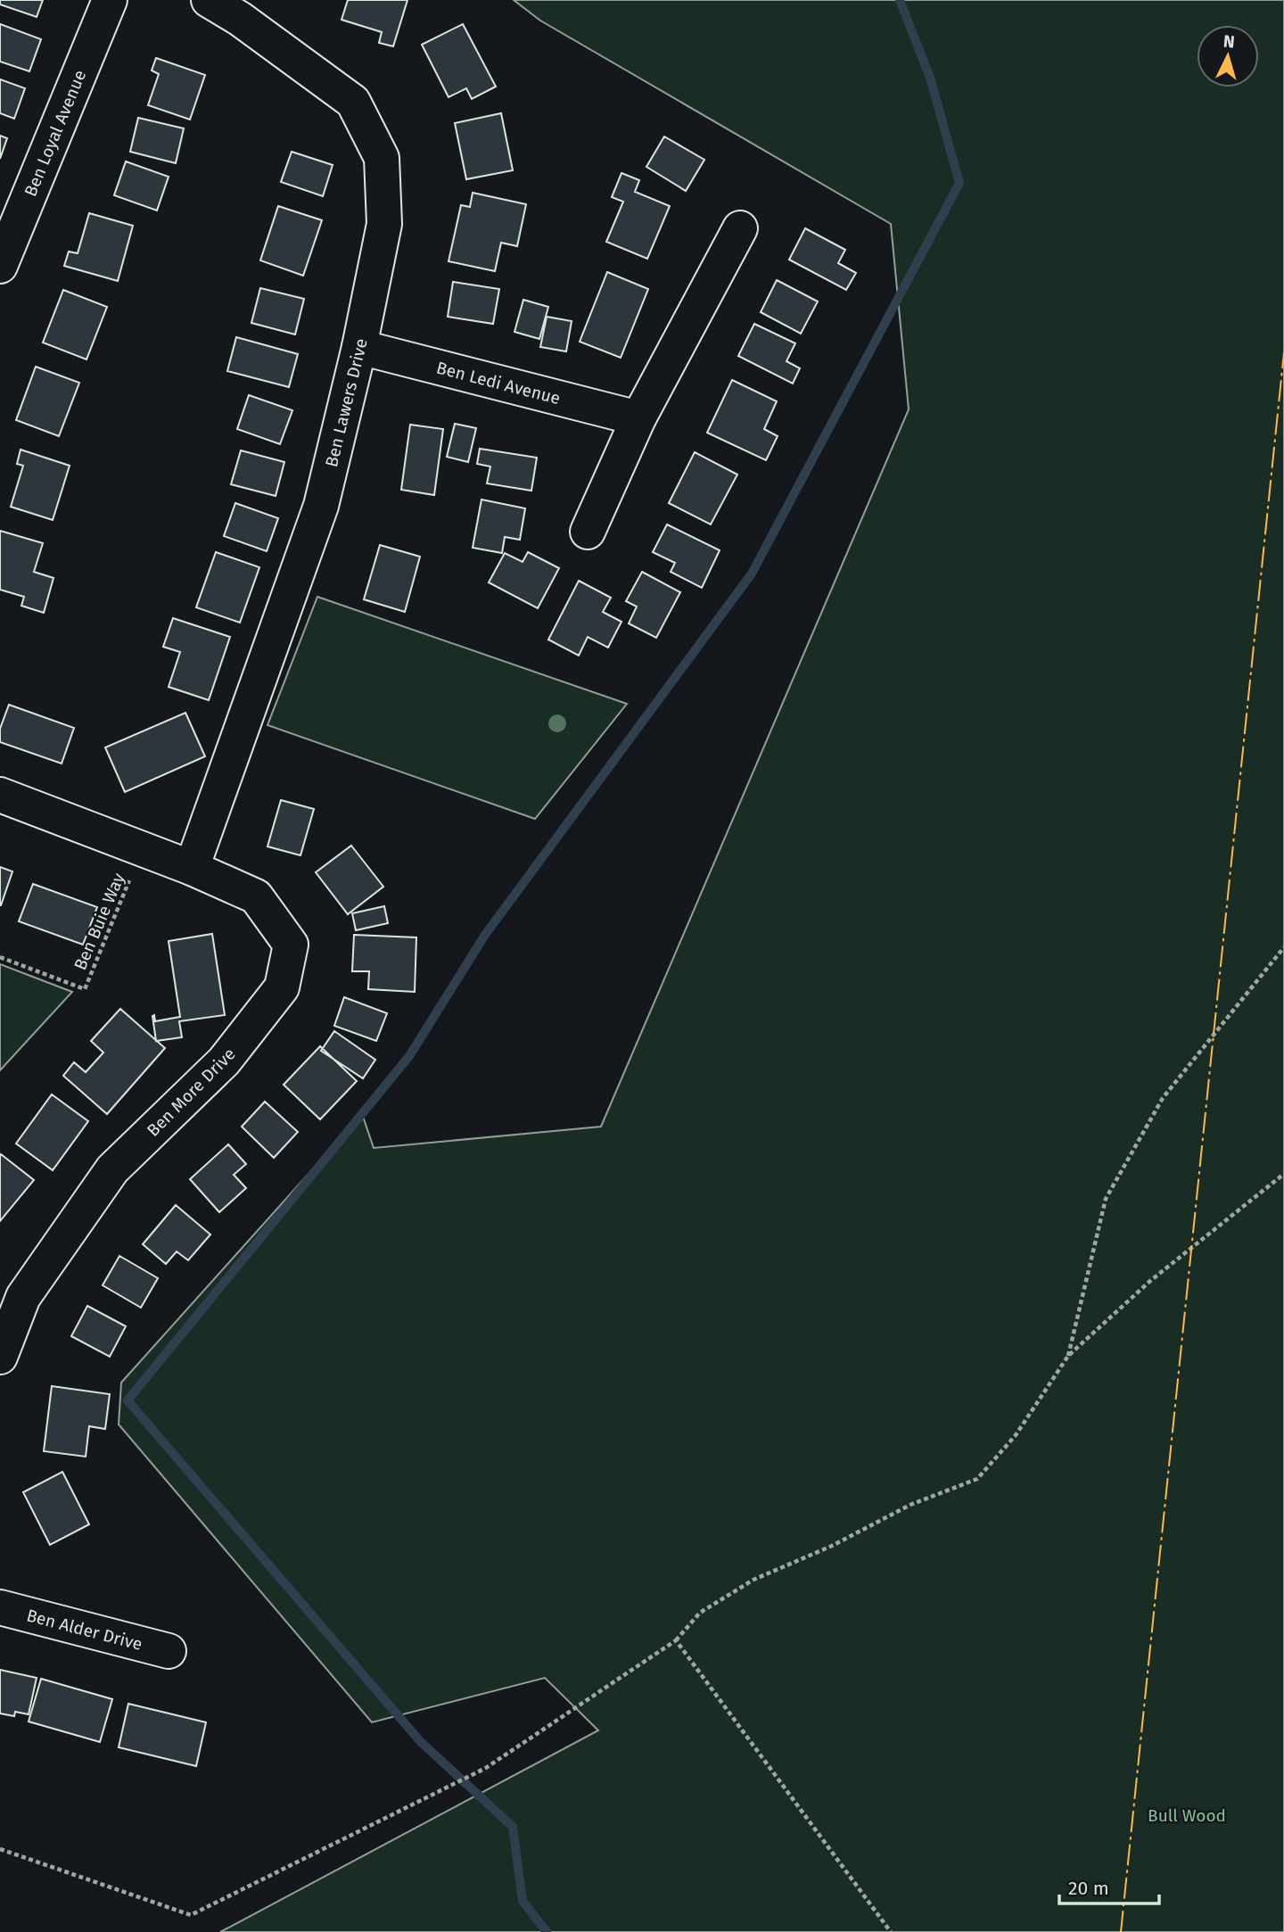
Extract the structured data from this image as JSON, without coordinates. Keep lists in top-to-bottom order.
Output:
{
  "streets": {
    "street": [
      "Ben Loyal Avenue",
      "Ben Ledi Avenue",
      "Ben Lawers Drive",
      "Ben More Drive",
      "Ben Alder Drive"
    ],
    "path": ["Ben Buie Way"]
  },
  "crossings": [
    ["Ben Ledi Avenue", "Ben Lawers Drive"],
    ["Ben Lawers Drive", "Ben More Drive"],
    ["Ben Buie Way", "Ben More Drive"]
  ],
  "parks": ["Bull Wood"],
  "scale_bar": "20 m",
  "north": "top"
}
